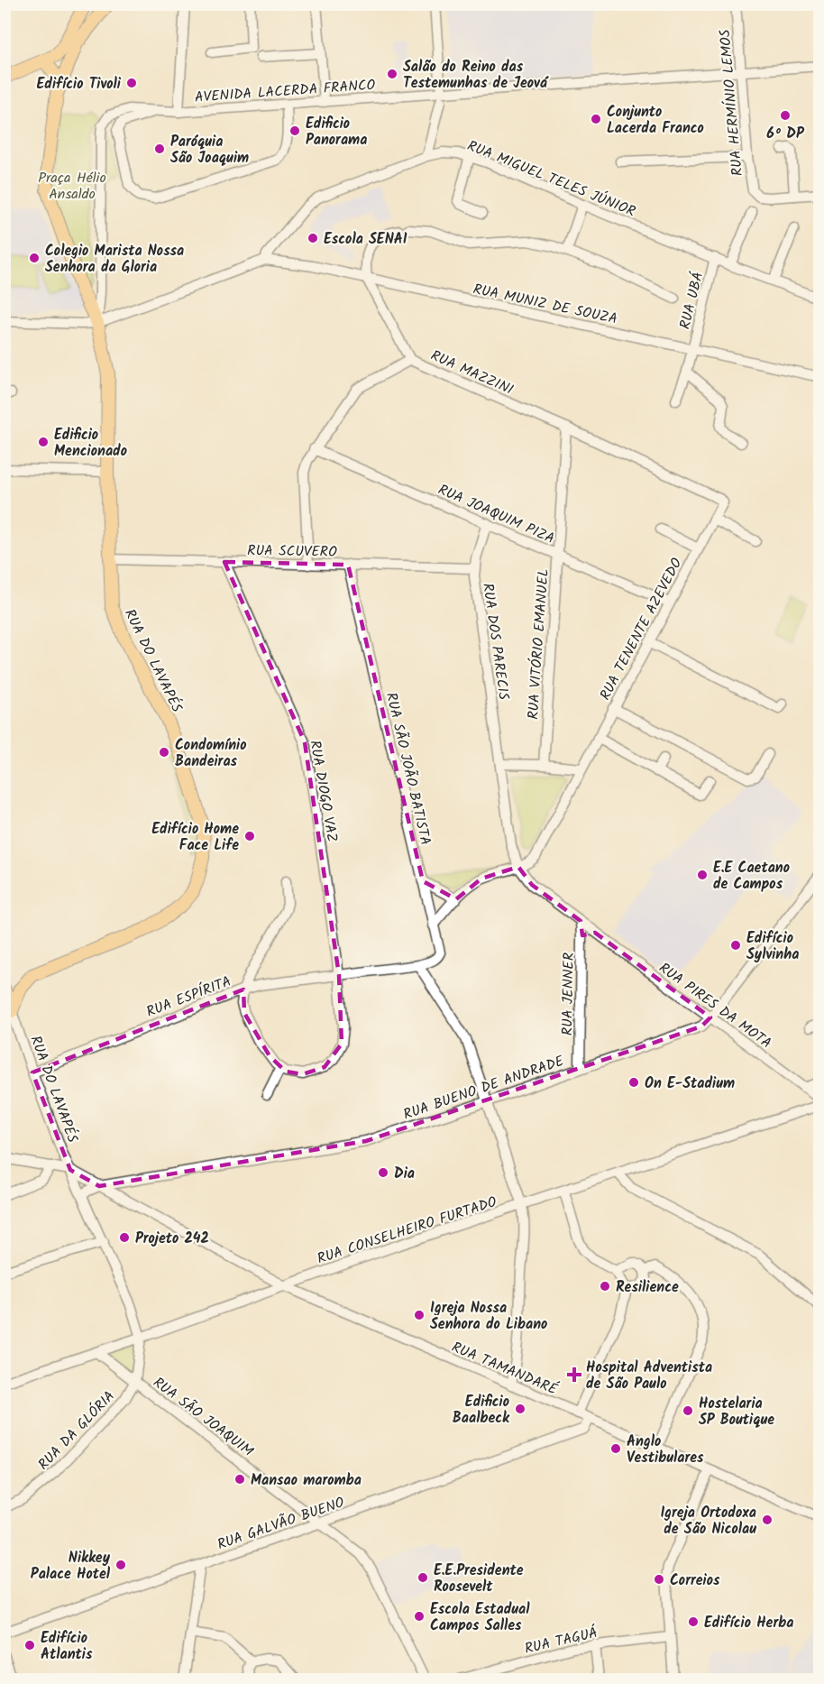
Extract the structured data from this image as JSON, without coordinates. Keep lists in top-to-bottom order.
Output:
{
  "streets": {
    "main road": ["RUA DO LAVAPÉS"],
    "street": [
      "AVENIDA LACERDA FRANCO",
      "RUA HERMÍNIO LEMOS",
      "RUA MIGUEL TELES JÚNIOR",
      "RUA UBÁ",
      "RUA MUNIZ DE SOUZA",
      "RUA MAZZINI",
      "RUA JOAQUIM PIZA",
      "RUA SCUVERO",
      "RUA TENENTE AZEVEDO",
      "RUA DOS PARECIS",
      "RUA VITÓRIO EMANUEL",
      "RUA SÃO JOÃO BATISTA",
      "RUA DIOGO VAZ",
      "RUA JENNER",
      "RUA ESPÍRITA",
      "RUA PIRES DA MOTA",
      "RUA BUENO DE ANDRADE",
      "RUA CONSELHEIRO FURTADO",
      "RUA TAMANDARÉ",
      "RUA SÃO JOAQUIM",
      "RUA DA GLÓRIA",
      "RUA GALVÃO BUENO",
      "RUA TAGUÁ"
    ]
  },
  "crossings": [
    ["AVENIDA LACERDA FRANCO", "RUA HERMÍNIO LEMOS"],
    ["AVENIDA LACERDA FRANCO", "RUA DO LAVAPÉS"],
    ["RUA MIGUEL TELES JÚNIOR", "RUA UBÁ"],
    ["RUA MIGUEL TELES JÚNIOR", "RUA MUNIZ DE SOUZA"],
    ["RUA UBÁ", "RUA MUNIZ DE SOUZA"],
    ["RUA MAZZINI", "RUA JOAQUIM PIZA"],
    ["RUA MAZZINI", "RUA SCUVERO"],
    ["RUA MAZZINI", "RUA TENENTE AZEVEDO"],
    ["RUA MAZZINI", "RUA VITÓRIO EMANUEL"],
    ["RUA JOAQUIM PIZA", "RUA TENENTE AZEVEDO"],
    ["RUA JOAQUIM PIZA", "RUA DOS PARECIS"],
    ["RUA JOAQUIM PIZA", "RUA VITÓRIO EMANUEL"],
    ["RUA SCUVERO", "RUA DOS PARECIS"],
    ["RUA SCUVERO", "RUA DO LAVAPÉS"],
    ["RUA SCUVERO", "RUA SÃO JOÃO BATISTA"],
    ["RUA SCUVERO", "RUA DIOGO VAZ"],
    ["RUA TENENTE AZEVEDO", "RUA DOS PARECIS"],
    ["RUA TENENTE AZEVEDO", "RUA PIRES DA MOTA"],
    ["RUA DOS PARECIS", "RUA PIRES DA MOTA"],
    ["RUA DO LAVAPÉS", "RUA ESPÍRITA"],
    ["RUA DO LAVAPÉS", "RUA TAMANDARÉ"],
    ["RUA DO LAVAPÉS", "RUA DA GLÓRIA"],
    ["RUA DIOGO VAZ", "RUA ESPÍRITA"],
    ["RUA JENNER", "RUA PIRES DA MOTA"],
    ["RUA JENNER", "RUA BUENO DE ANDRADE"],
    ["RUA PIRES DA MOTA", "RUA BUENO DE ANDRADE"],
    ["RUA BUENO DE ANDRADE", "RUA TAMANDARÉ"],
    ["RUA BUENO DE ANDRADE", "RUA DA GLÓRIA"],
    ["RUA CONSELHEIRO FURTADO", "RUA TAMANDARÉ"],
    ["RUA CONSELHEIRO FURTADO", "RUA SÃO JOAQUIM"],
    ["RUA CONSELHEIRO FURTADO", "RUA DA GLÓRIA"],
    ["RUA TAMANDARÉ", "RUA DA GLÓRIA"],
    ["RUA TAMANDARÉ", "RUA GALVÃO BUENO"],
    ["RUA SÃO JOAQUIM", "RUA DA GLÓRIA"],
    ["RUA SÃO JOAQUIM", "RUA GALVÃO BUENO"]
  ],
  "parks": ["Praça Hélio Ansaldo"],
  "places": {
    "other": [
      "Salão do Reino das Testemunhas de Jeová",
      "Edifício Tivoli",
      "6º DP",
      "Conjunto Lacerda Franco",
      "Edificio Panorama",
      "Paróquia São Joaquim",
      "Escola SENAI",
      "Colegio Marista Nossa Senhora da Gloria",
      "Edificio Mencionado",
      "Condomínio Bandeiras",
      "Edifício Home Face Life",
      "E.E Caetano de Campos",
      "Edifício Sylvinha",
      "On E-Stadium",
      "Dia",
      "Projeto 242",
      "Resilience",
      "Igreja Nossa Senhora do Libano",
      "Edificio Baalbeck",
      "Hostelaria SP Boutique",
      "Anglo Vestibulares",
      "Mansao maromba",
      "Igreja Ortodoxa de São Nicolau",
      "Nikkey Palace Hotel",
      "E.E.Presidente Roosevelt",
      "Correios",
      "Escola Estadual Campos Salles",
      "Edifício Herba",
      "Edifício Atlantis"
    ],
    "health": ["Hospital Adventista de São Paulo"]
  }
}
